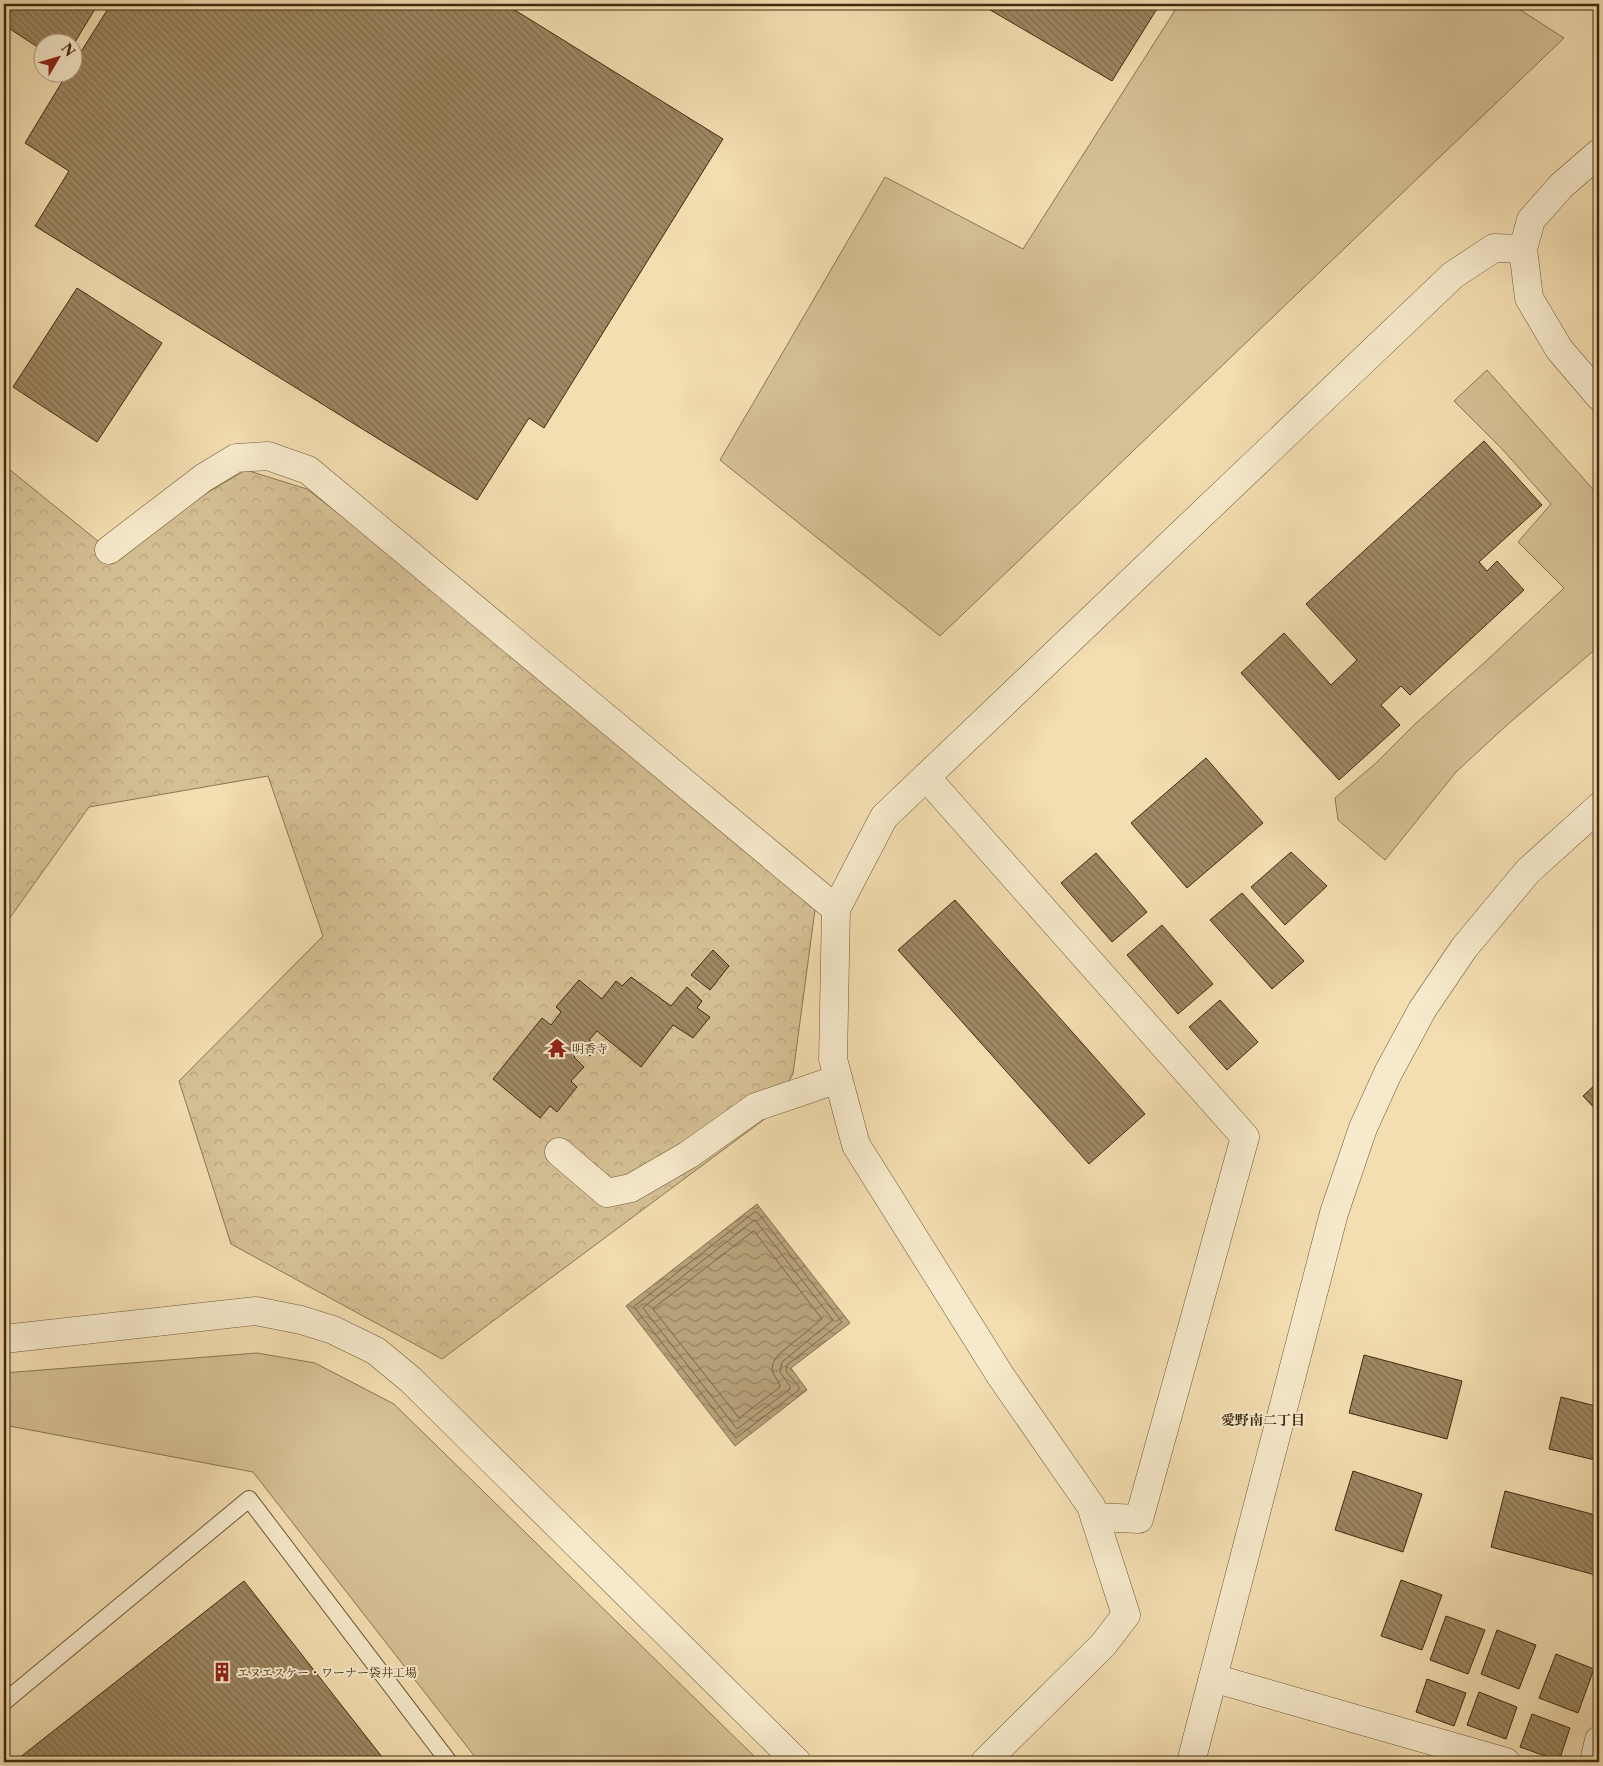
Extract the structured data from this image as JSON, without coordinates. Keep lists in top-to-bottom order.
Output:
{
  "districts": ["愛野南二丁目"],
  "places": {
    "temple": ["明香寺"],
    "building": ["エヌエスケー・ワーナー袋井工場"]
  },
  "north": "top right"
}
